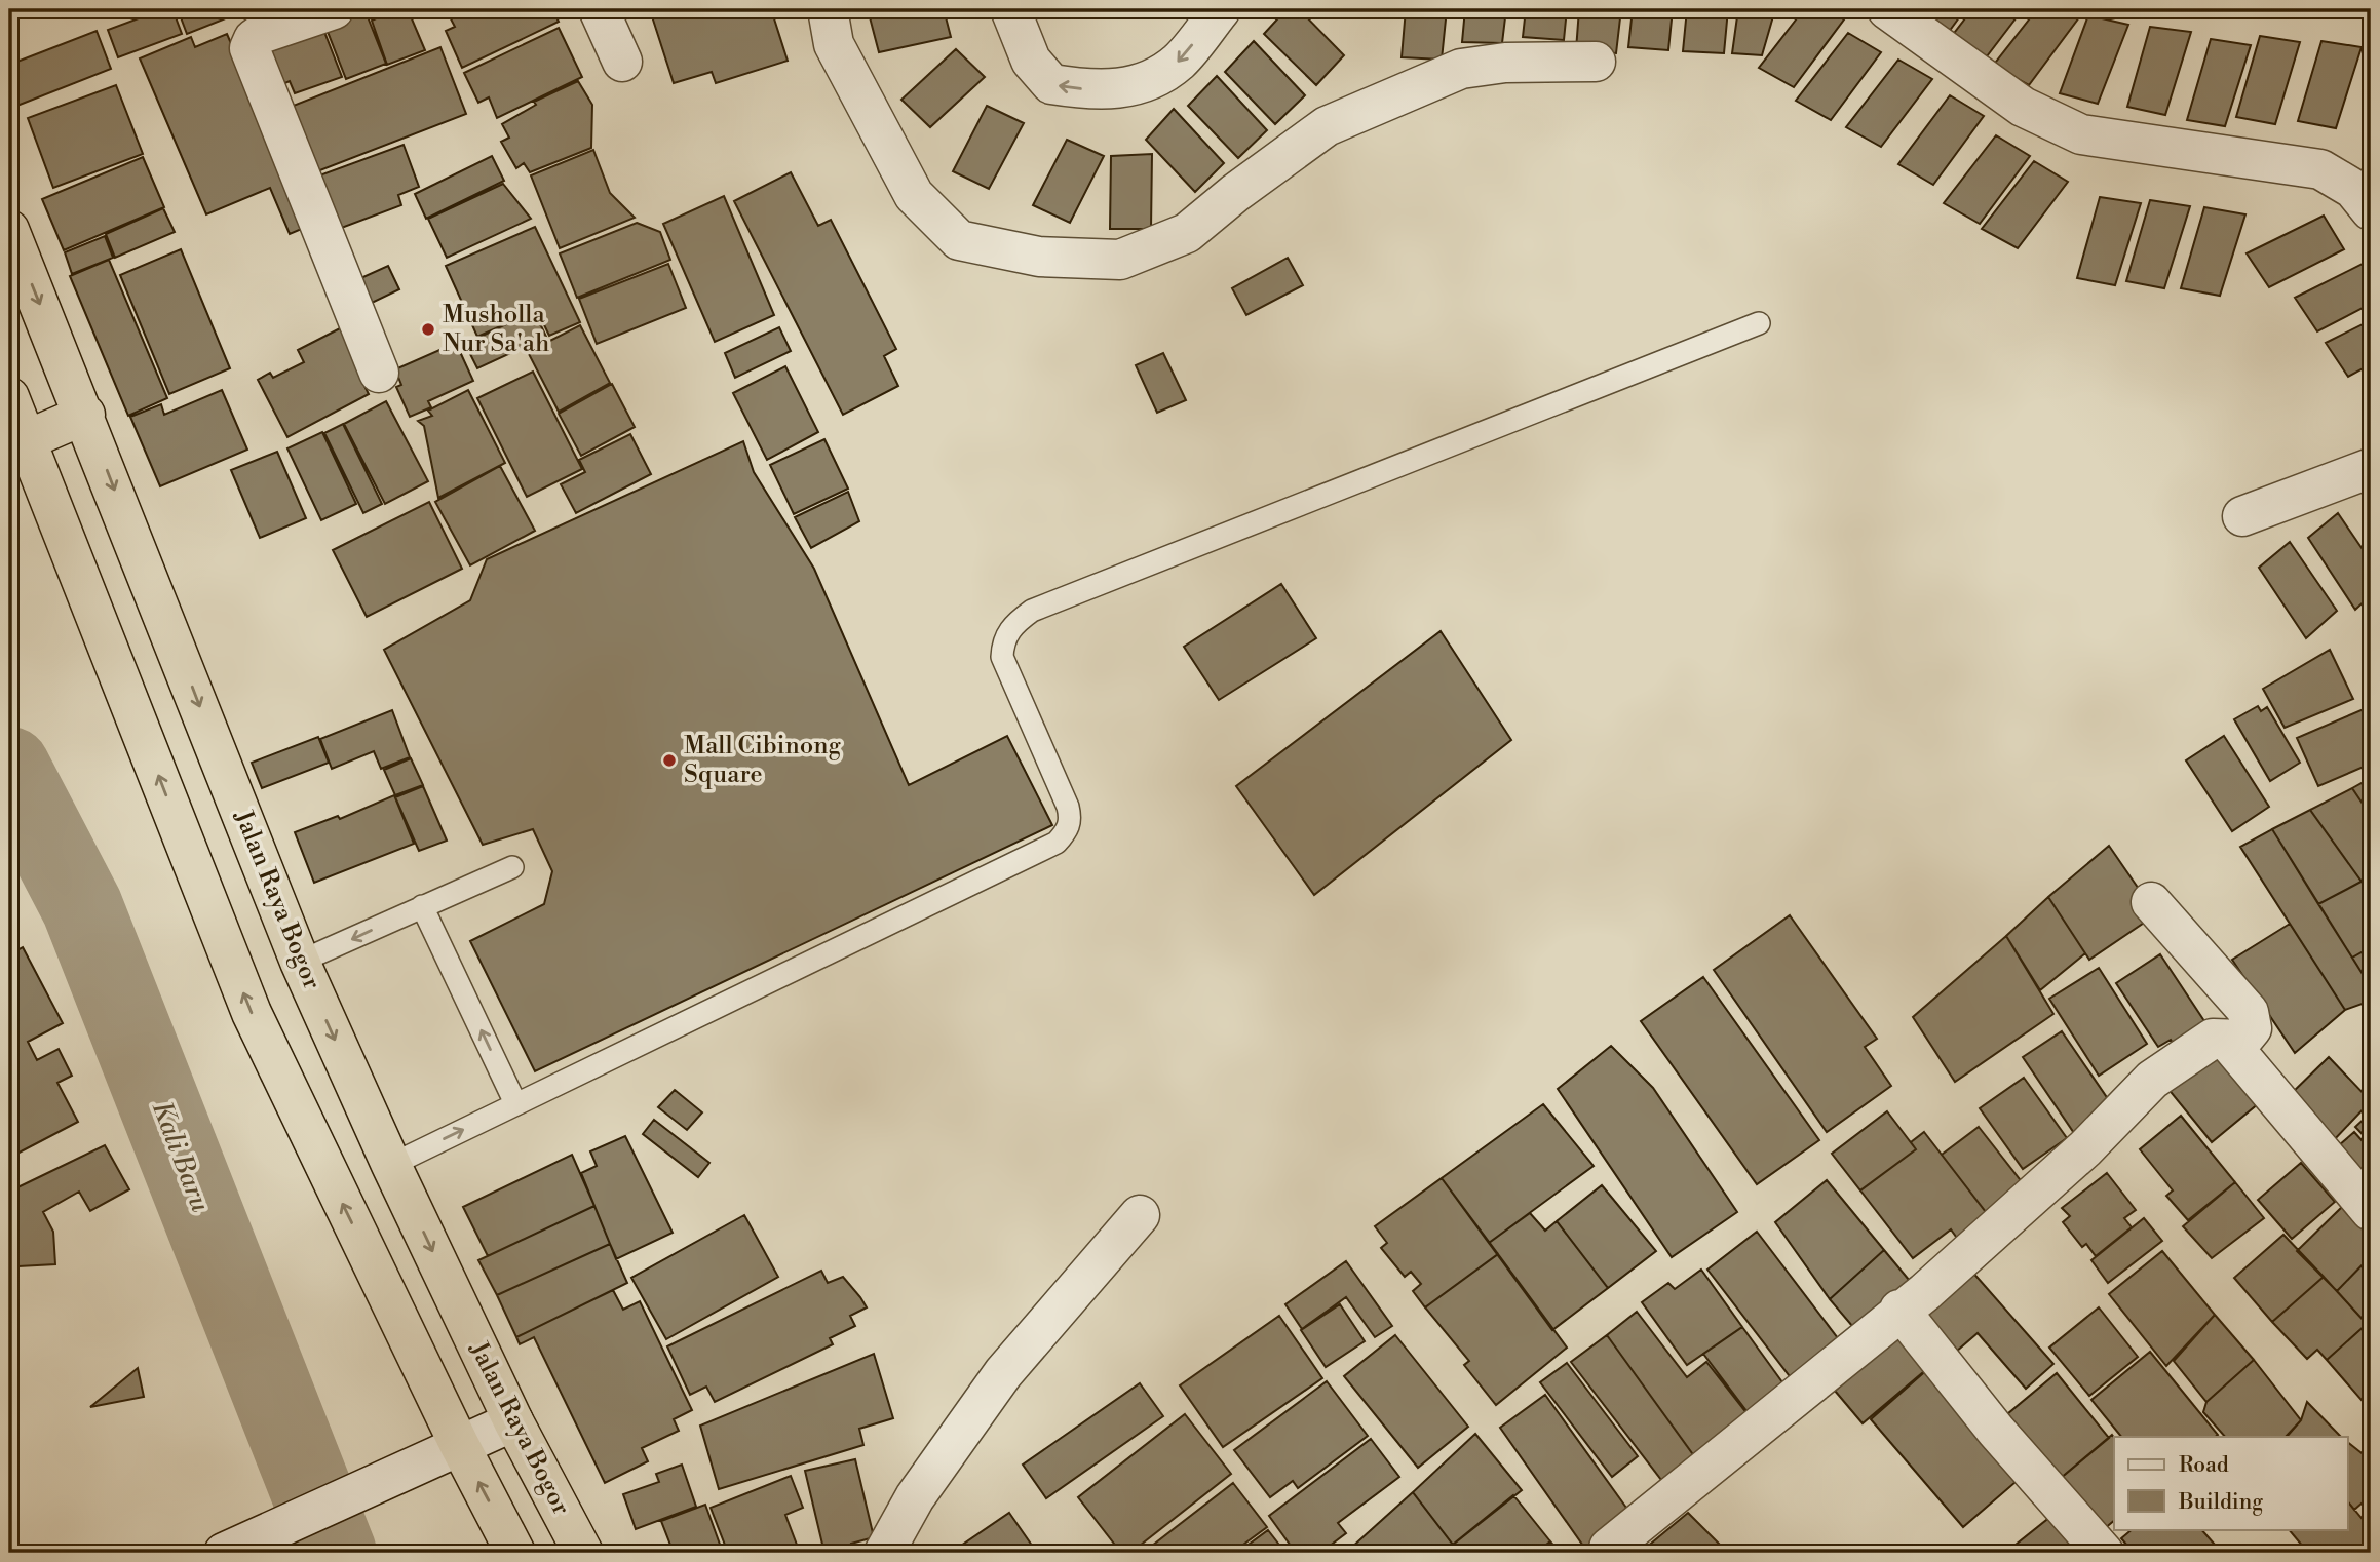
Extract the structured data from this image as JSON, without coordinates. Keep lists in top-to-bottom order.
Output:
{
  "streets": {
    "highway": ["Jalan Raya Bogor"]
  },
  "water": ["Kali Baru"],
  "places": ["Musholla Nur Sa'ah", "Mall Cibinong Square"],
  "legend": ["Road", "Building"]
}
